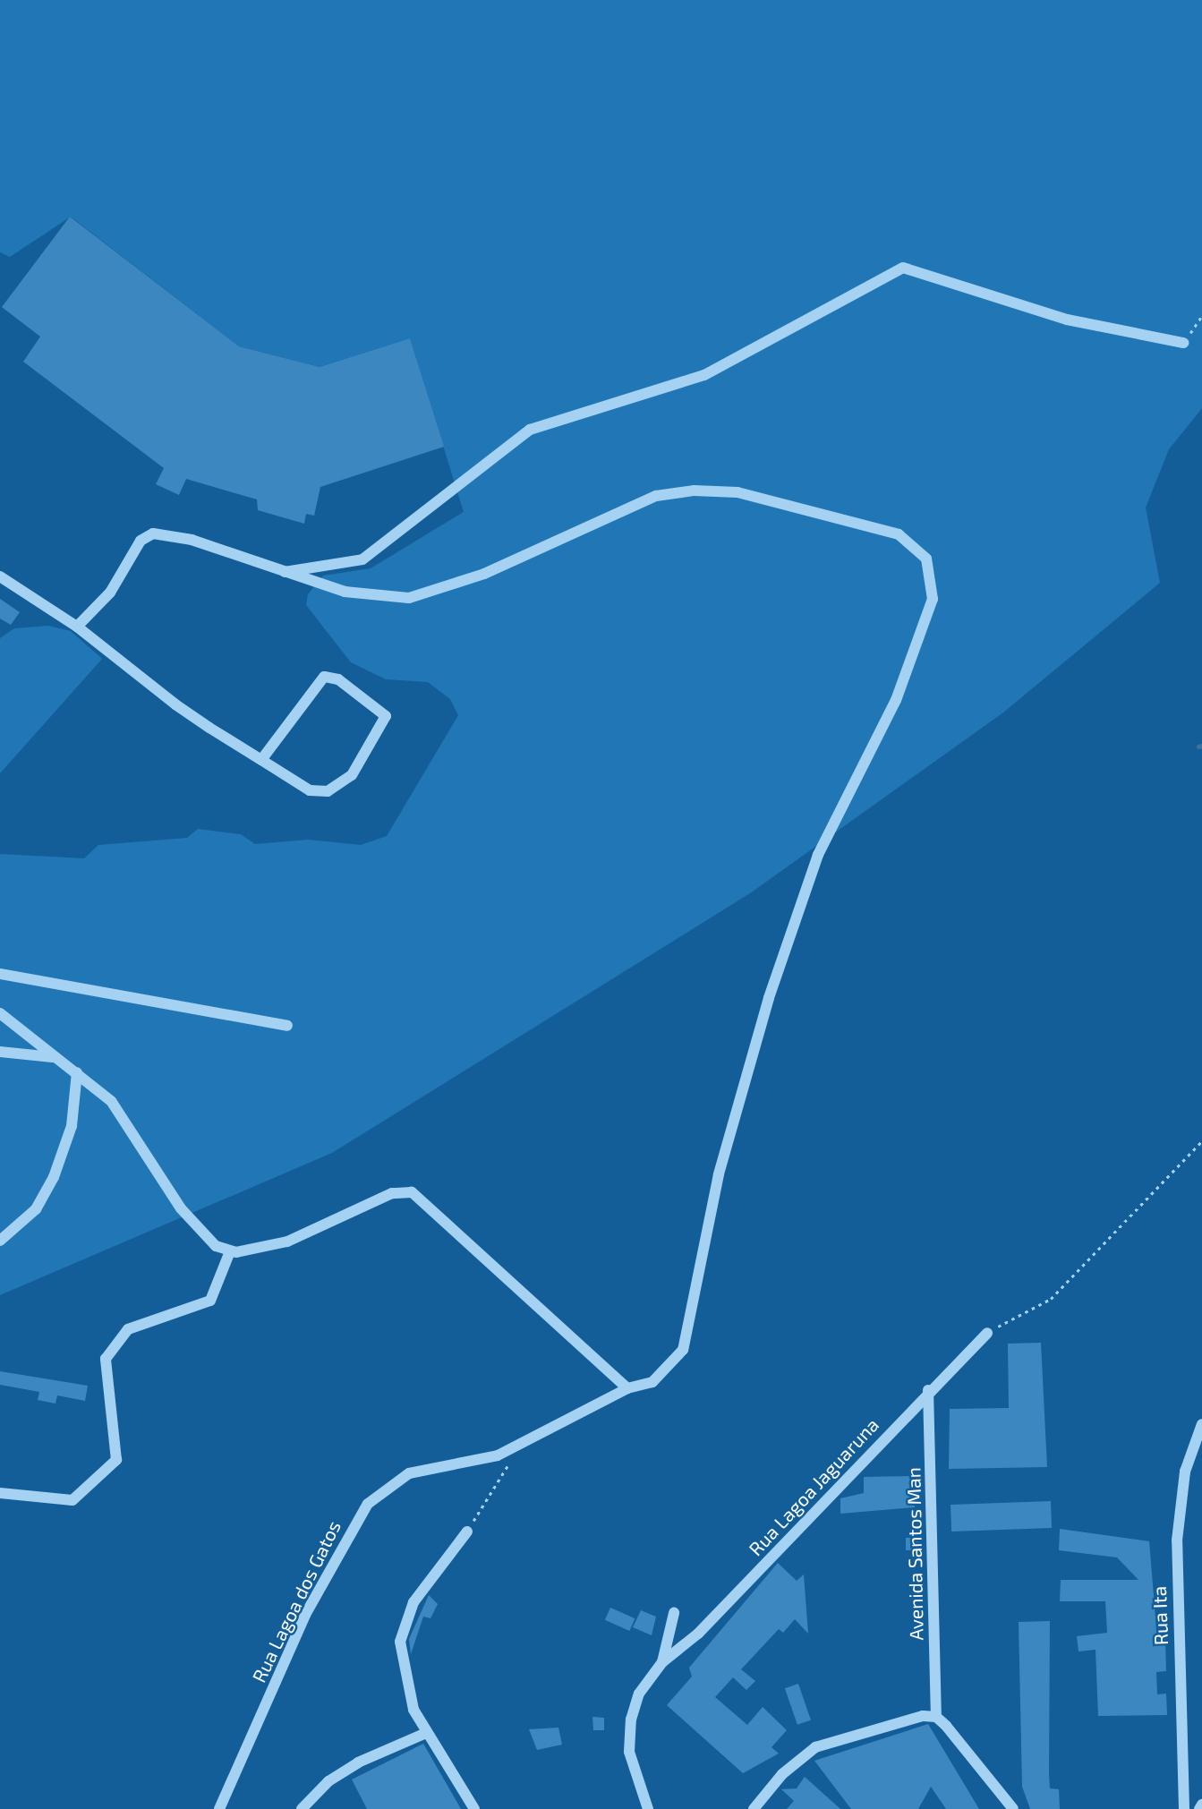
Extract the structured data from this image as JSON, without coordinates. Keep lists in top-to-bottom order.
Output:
{
  "streets": {
    "street": [
      "Rua Lagoa Jaguaruna",
      "Avenida Santos Man",
      "Rua Lagoa dos Gatos",
      "Rua Ita"
    ]
  },
  "crossings": [
    ["Rua Lagoa Jaguaruna", "Avenida Santos Man"]
  ]
}
